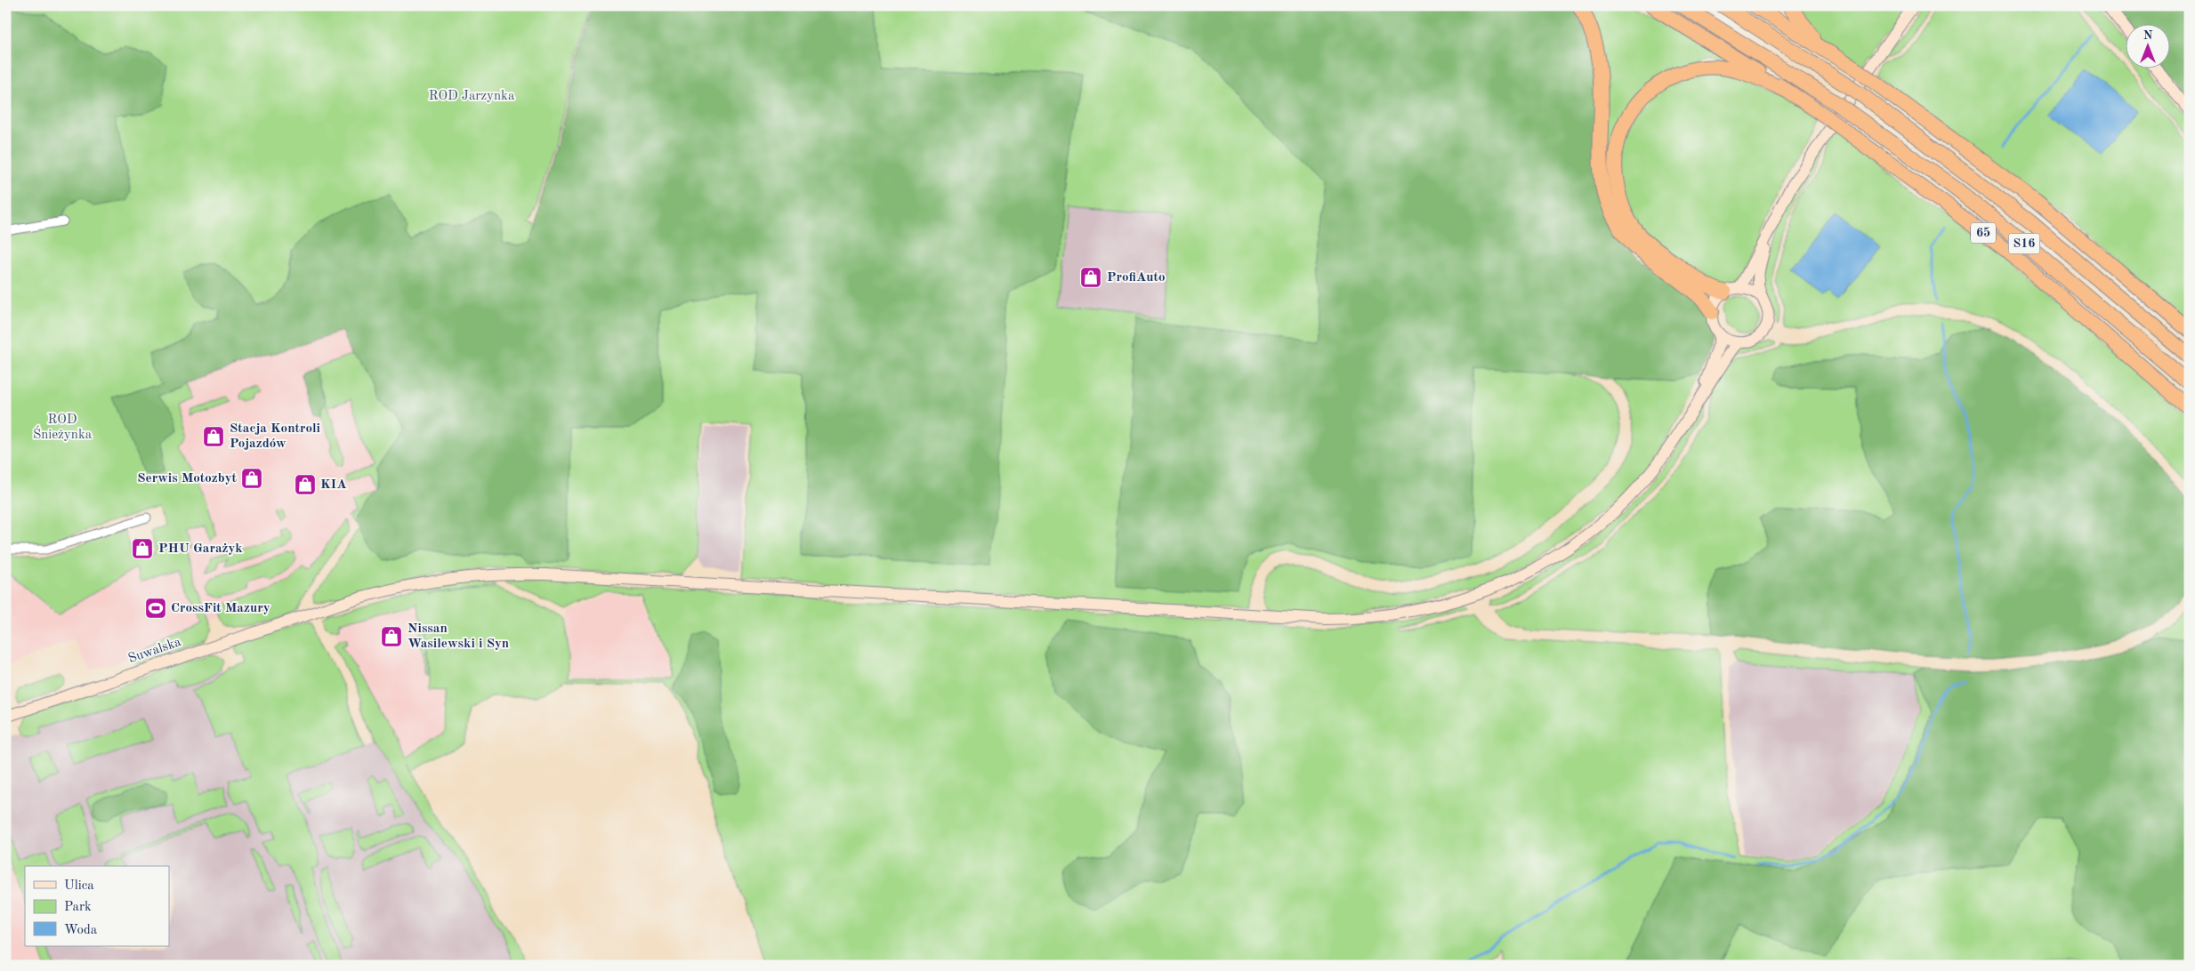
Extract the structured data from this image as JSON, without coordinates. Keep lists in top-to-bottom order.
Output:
{
  "streets": {
    "highway": ["65", "S16"],
    "main road": ["Suwalska"]
  },
  "parks": ["ROD Jarzynka", "ROD Śnieżynka"],
  "places": {
    "shop": [
      "ProfiAuto",
      "Stacja Kontroli Pojazdów",
      "Serwis Motozbyt",
      "KIA",
      "PHU Garażyk",
      "Nissan Wasilewski i Syn"
    ],
    "sports": ["CrossFit Mazury"]
  },
  "legend": ["Ulica", "Park", "Woda"],
  "north": "top"
}
